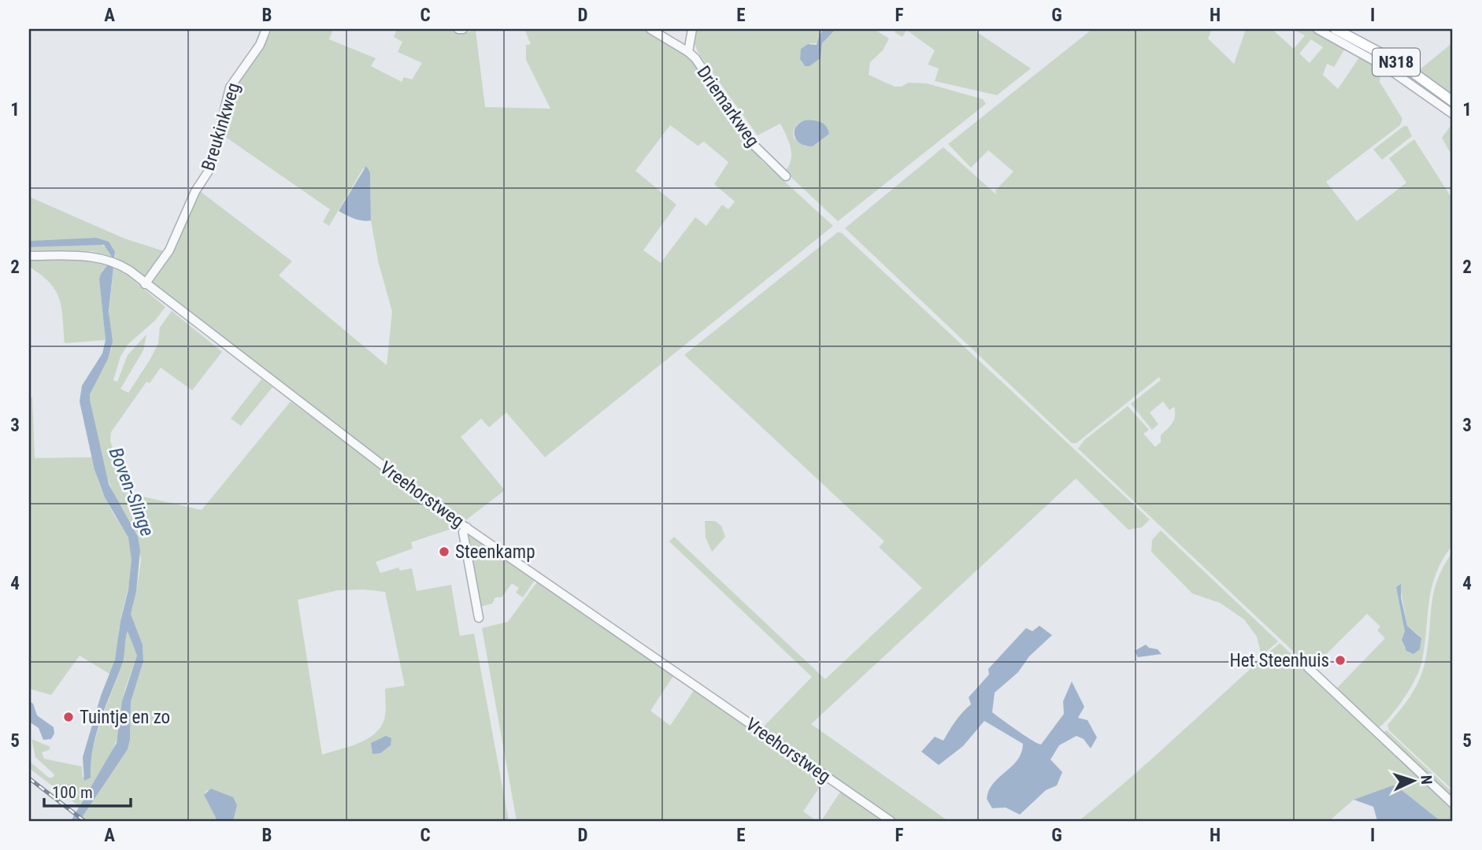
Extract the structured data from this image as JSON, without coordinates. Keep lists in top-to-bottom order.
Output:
{
  "streets": {
    "main road": ["N318"],
    "street": ["Driemarkweg", "Breukinkweg", "Vreehorstweg"]
  },
  "crossings": [
    ["Breukinkweg", "Vreehorstweg"]
  ],
  "water": ["Boven-Slinge"],
  "places": ["Steenkamp", "Het Steenhuis", "Tuintje en zo"],
  "scale_bar": "100 m",
  "north": "right",
  "grid": {
    "columns": [
      "A",
      "B",
      "C",
      "D",
      "E",
      "F",
      "G",
      "H",
      "I"
    ],
    "rows": [
      "1",
      "2",
      "3",
      "4",
      "5"
    ]
  }
}
